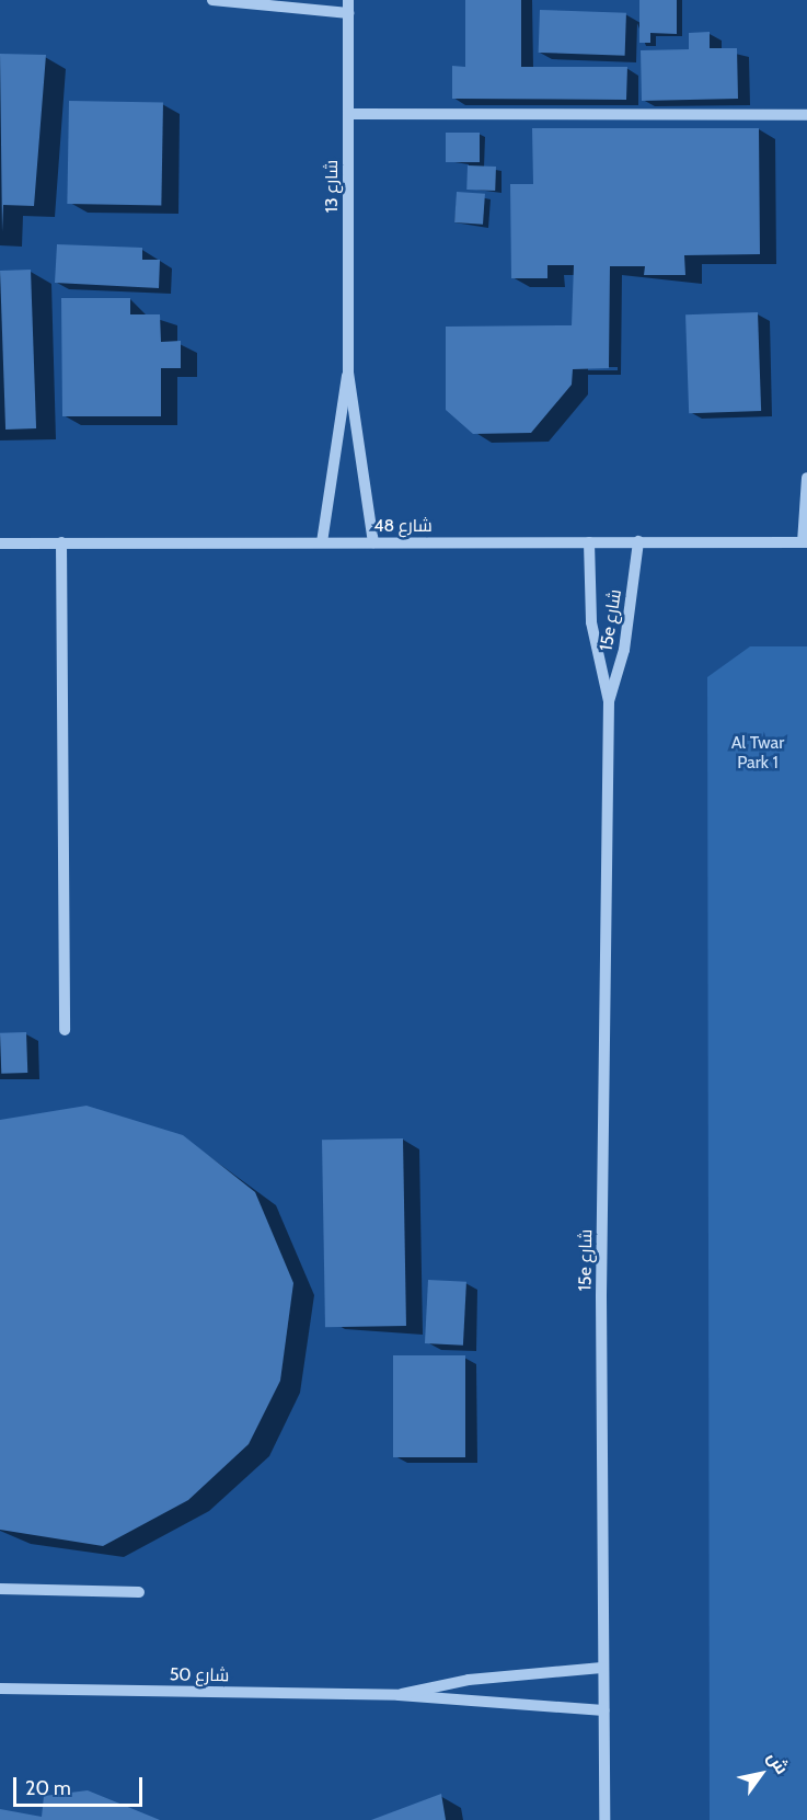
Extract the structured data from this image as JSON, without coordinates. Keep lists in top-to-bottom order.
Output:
{
  "streets": {
    "street": [
      "شارع 13",
      "شارع 48",
      "15e شارع",
      "شارع 50"
    ]
  },
  "crossings": [
    ["شارع 13", "شارع 48"],
    ["شارع 48", "15e شارع"],
    ["15e شارع", "شارع 50"]
  ],
  "parks": ["Al Twar Park 1"],
  "scale_bar": "20 m",
  "north": "top right"
}
